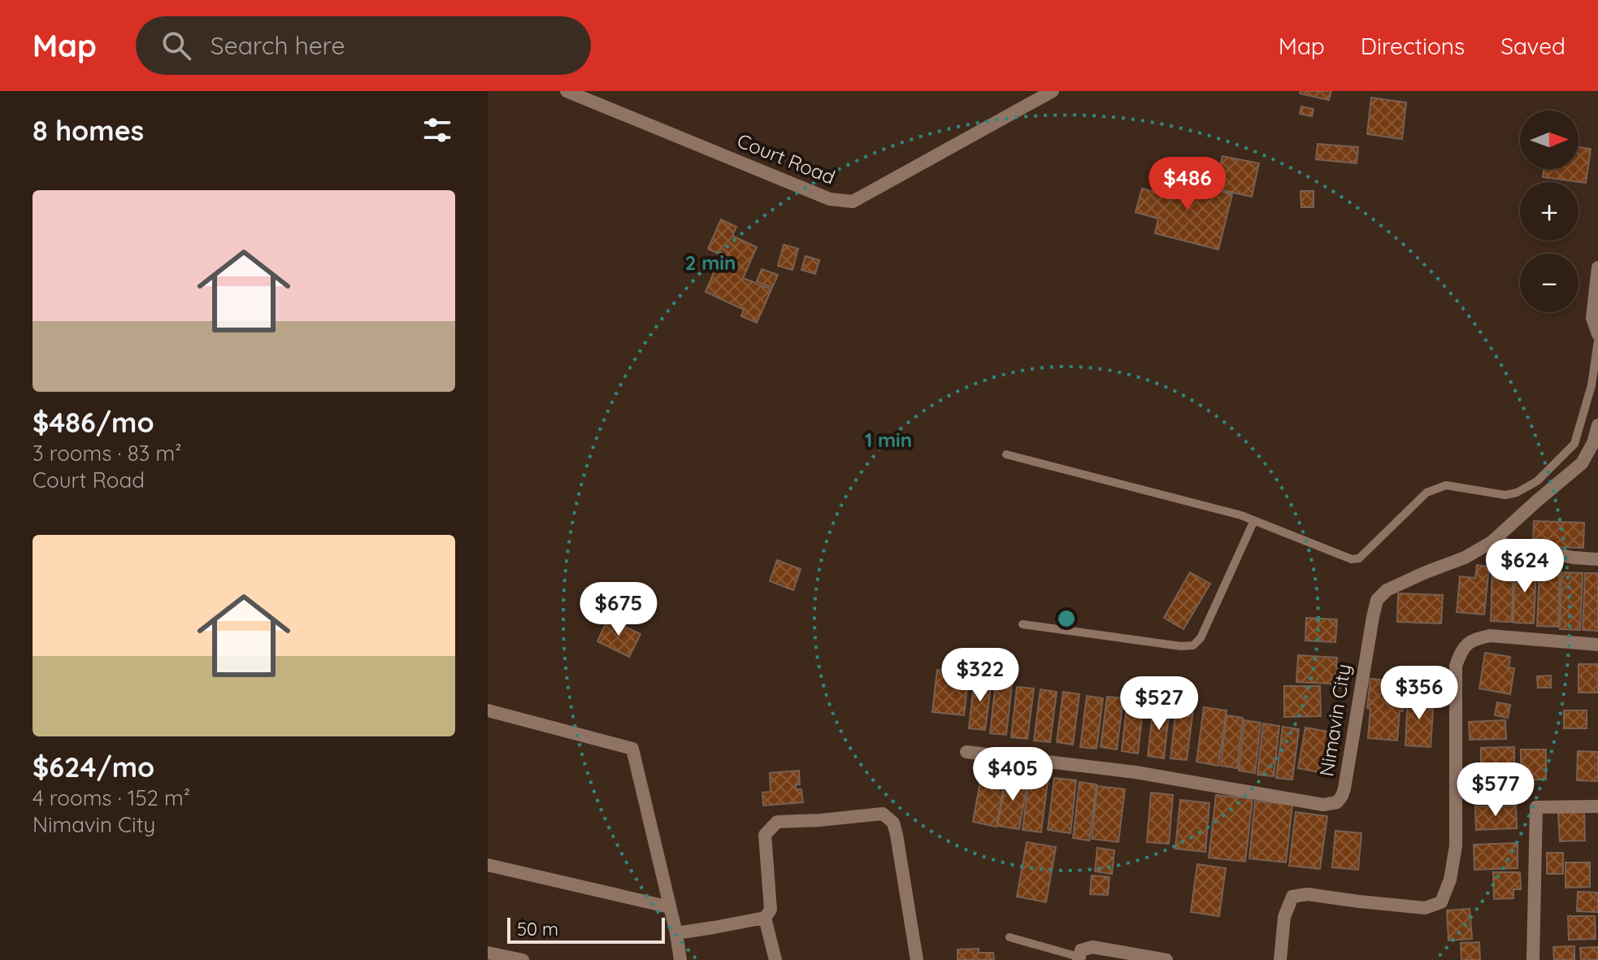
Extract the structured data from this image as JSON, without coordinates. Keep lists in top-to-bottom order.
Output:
{
  "streets": {
    "street": ["Court Road", "Nimavin City"]
  },
  "scale_bar": "50 m",
  "north": "right",
  "page": {
    "header": "Map",
    "search": "Search here",
    "nav": ["Map", "Directions", "Saved"],
    "heading": "8 homes",
    "map_buttons": ["+", "−"],
    "price": [
      "$486",
      "$624",
      "$675",
      "$322",
      "$356",
      "$527",
      "$405",
      "$577"
    ],
    "list": [
      {
        "name": "$486/mo",
        "note": "3 rooms · 83 m² · Court Road"
      },
      {
        "name": "$624/mo",
        "note": "4 rooms · 152 m² · Nimavin City"
      }
    ],
    "scale": "50 m"
  },
  "rings": ["2 min", "1 min"]
}
